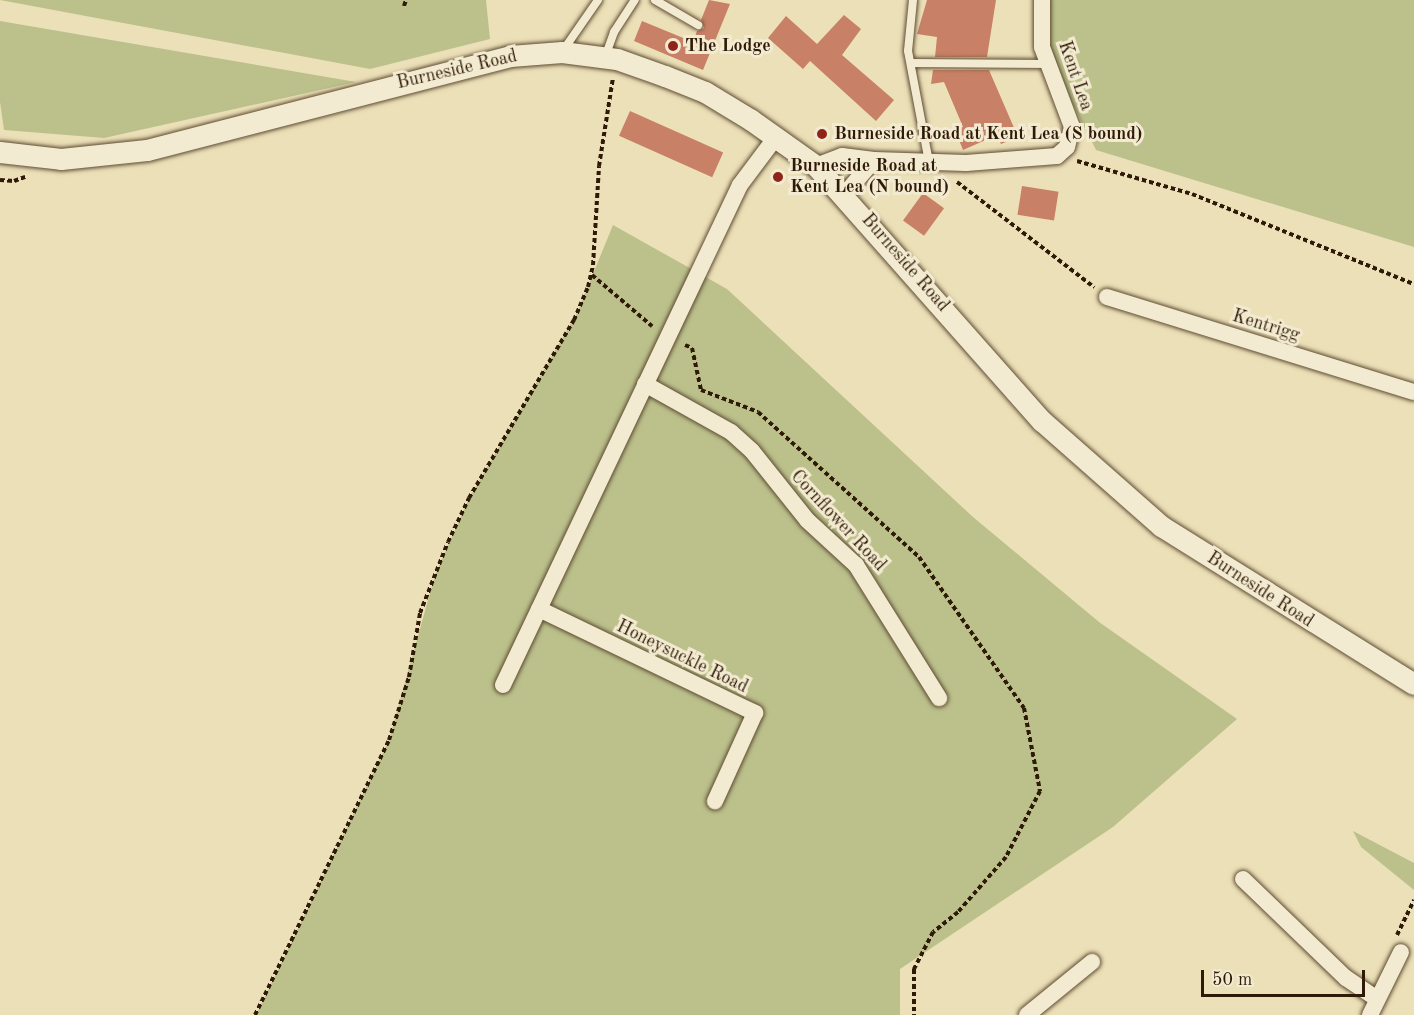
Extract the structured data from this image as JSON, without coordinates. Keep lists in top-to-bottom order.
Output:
{
  "streets": {
    "street": [
      "Burneside Road",
      "Kent Lea",
      "Kentrigg",
      "Cornflower Road",
      "Honeysuckle Road"
    ]
  },
  "places": ["The Lodge", "Burneside Road at Kent Lea (S bound)", "Burneside Road at Kent Lea (N bound)"],
  "scale_bar": "50 m"
}
